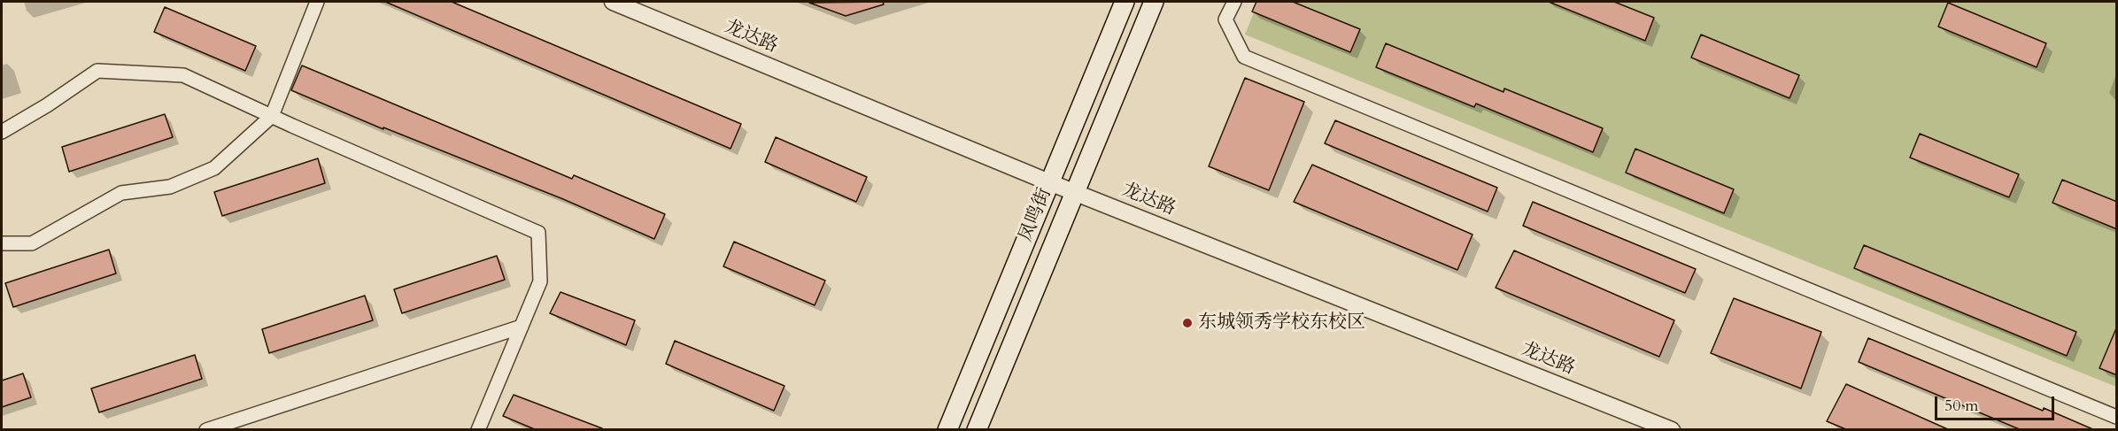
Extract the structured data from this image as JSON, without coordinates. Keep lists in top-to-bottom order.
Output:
{
  "streets": {
    "main road": ["凤鸣街"],
    "street": ["龙达路"]
  },
  "crossings": [
    ["龙达路", "凤鸣街"]
  ],
  "places": ["东城领秀学校东校区"],
  "scale_bar": "50 m"
}
